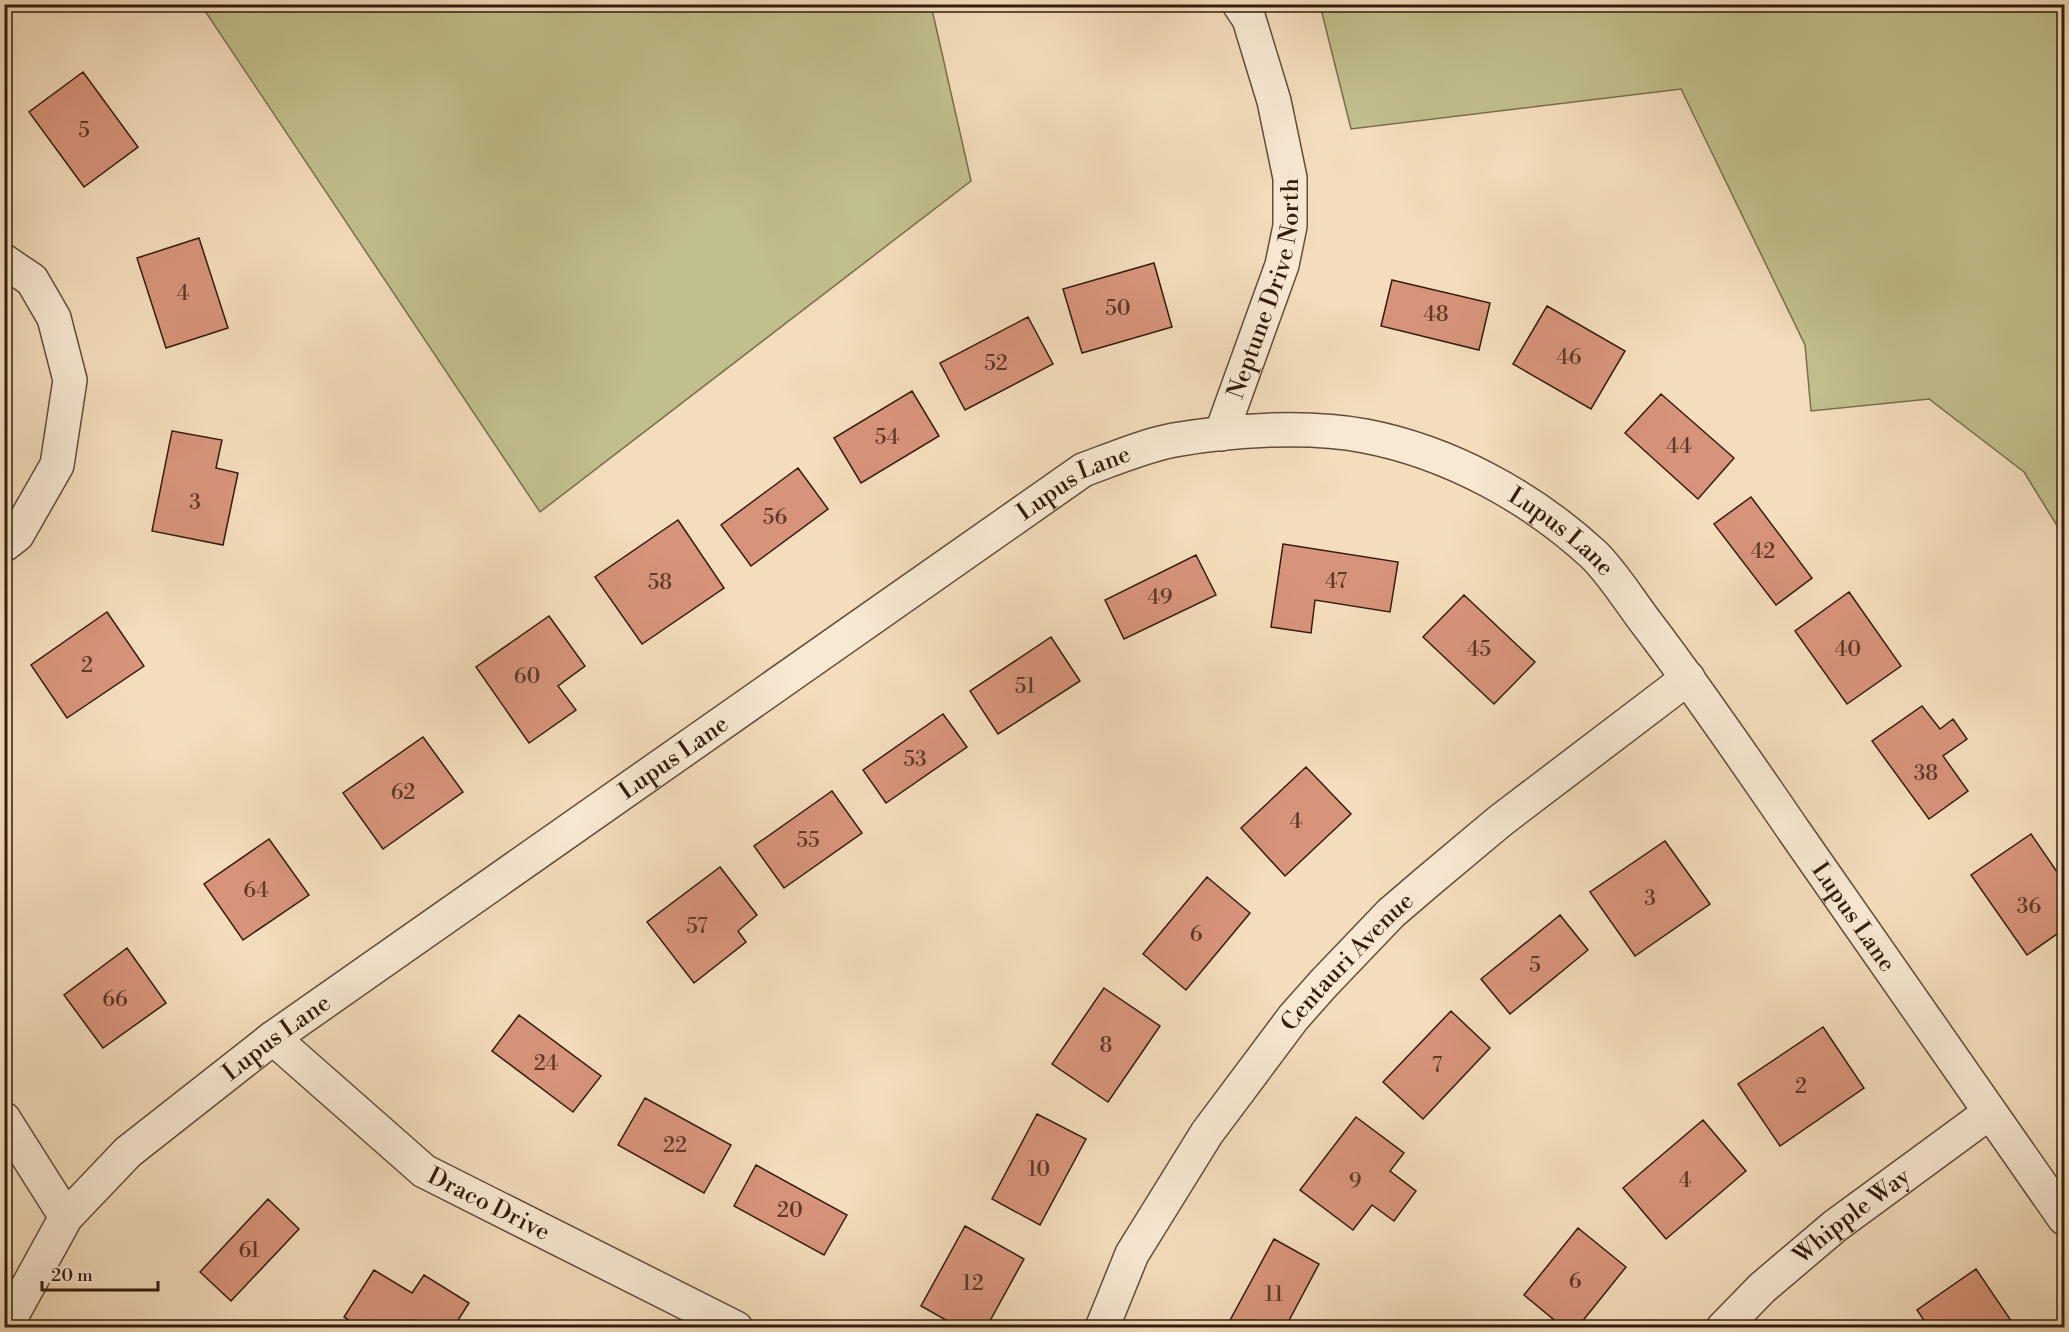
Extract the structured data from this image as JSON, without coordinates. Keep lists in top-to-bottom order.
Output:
{
  "streets": {
    "street": [
      "Neptune Drive North",
      "Lupus Lane",
      "Centauri Avenue",
      "Draco Drive",
      "Whipple Way"
    ]
  },
  "crossings": [
    ["Neptune Drive North", "Lupus Lane"],
    ["Lupus Lane", "Centauri Avenue"],
    ["Lupus Lane", "Draco Drive"],
    ["Lupus Lane", "Whipple Way"]
  ],
  "house_numbers": [
    "5",
    "4",
    "50",
    "48",
    "46",
    "52",
    "54",
    "44",
    "3",
    "56",
    "42",
    "47",
    "58",
    "49",
    "45",
    "40",
    "2",
    "60",
    "51",
    "53",
    "38",
    "62",
    "4",
    "55",
    "64",
    "3",
    "36",
    "57",
    "6",
    "5",
    "66",
    "8",
    "24",
    "7",
    "2",
    "22",
    "10",
    "4",
    "9",
    "20",
    "61",
    "6",
    "12",
    "11"
  ],
  "scale_bar": "20 m"
}
